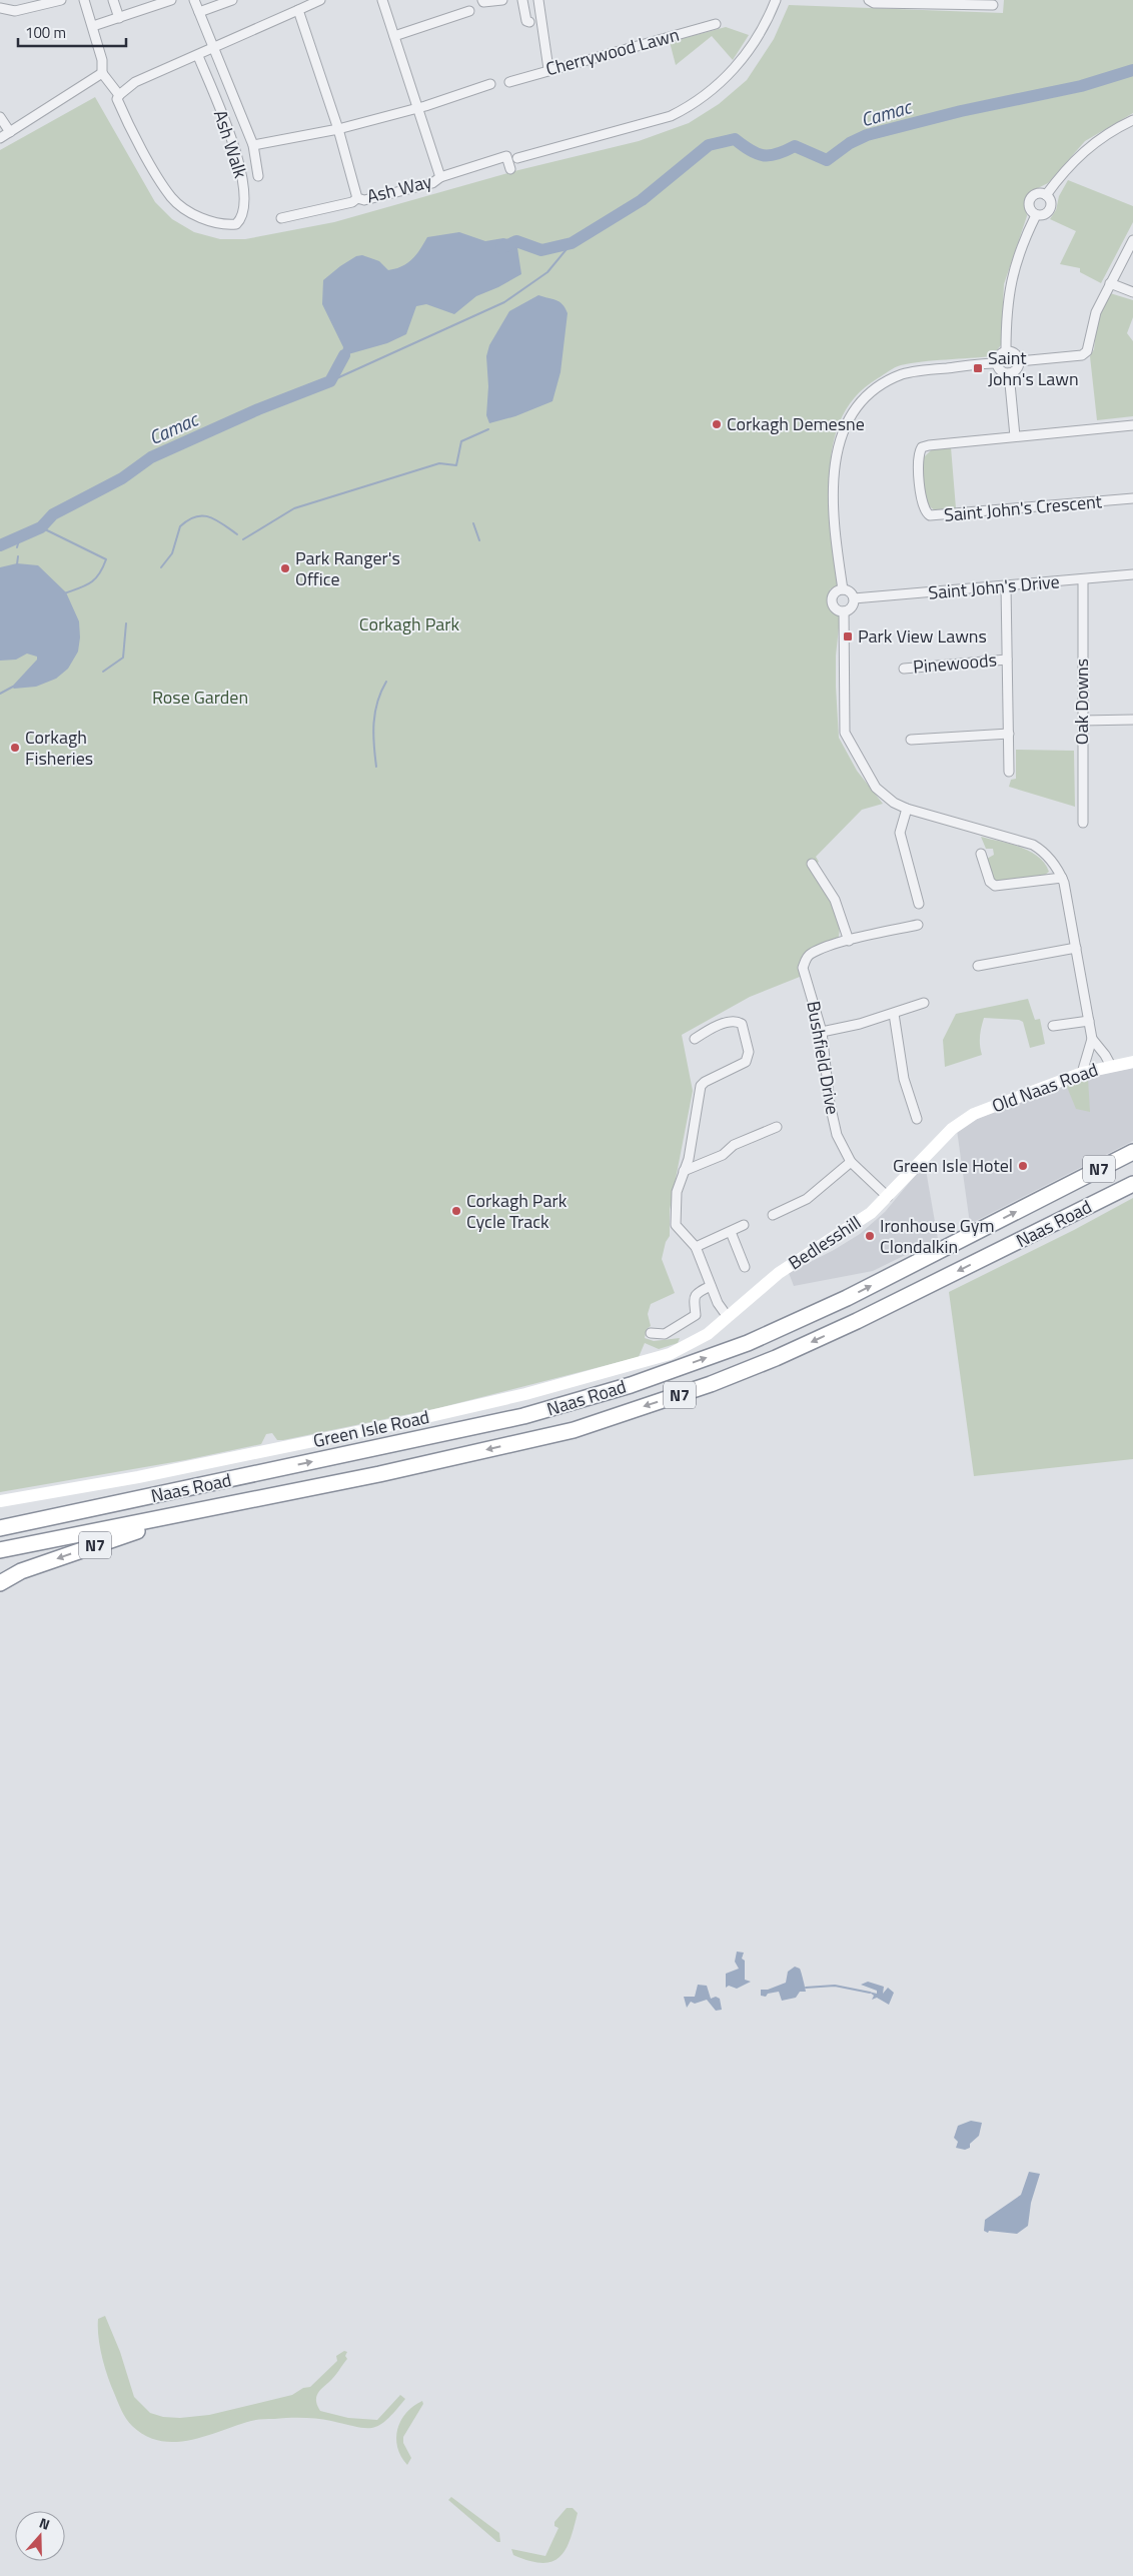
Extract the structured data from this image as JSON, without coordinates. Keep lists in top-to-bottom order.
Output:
{
  "streets": {
    "highway": ["N7", "Naas Road"],
    "street": [
      "Cherrywood Lawn",
      "Ash Walk",
      "Ash Way",
      "Saint John's Crescent",
      "Saint John's Drive",
      "Pinewoods",
      "Oak Downs",
      "Bushfield Drive",
      "Old Naas Road",
      "Bedlesshill",
      "Green Isle Road"
    ]
  },
  "crossings": [
    ["Saint John's Drive", "Pinewoods"],
    ["Saint John's Drive", "Oak Downs"],
    ["Bushfield Drive", "Bedlesshill"],
    ["Old Naas Road", "Bedlesshill"],
    ["N7", "Naas Road"],
    ["Bedlesshill", "Green Isle Road"]
  ],
  "water": ["Camac"],
  "parks": ["Corkagh Park", "Rose Garden"],
  "places": {
    "transit": ["Saint John's Lawn", "Park View Lawns"],
    "other": [
      "Corkagh Demesne",
      "Park Ranger's Office",
      "Corkagh Fisheries",
      "Green Isle Hotel",
      "Corkagh Park Cycle Track",
      "Ironhouse Gym Clondalkin"
    ]
  },
  "scale_bar": "100 m",
  "north": "top"
}
